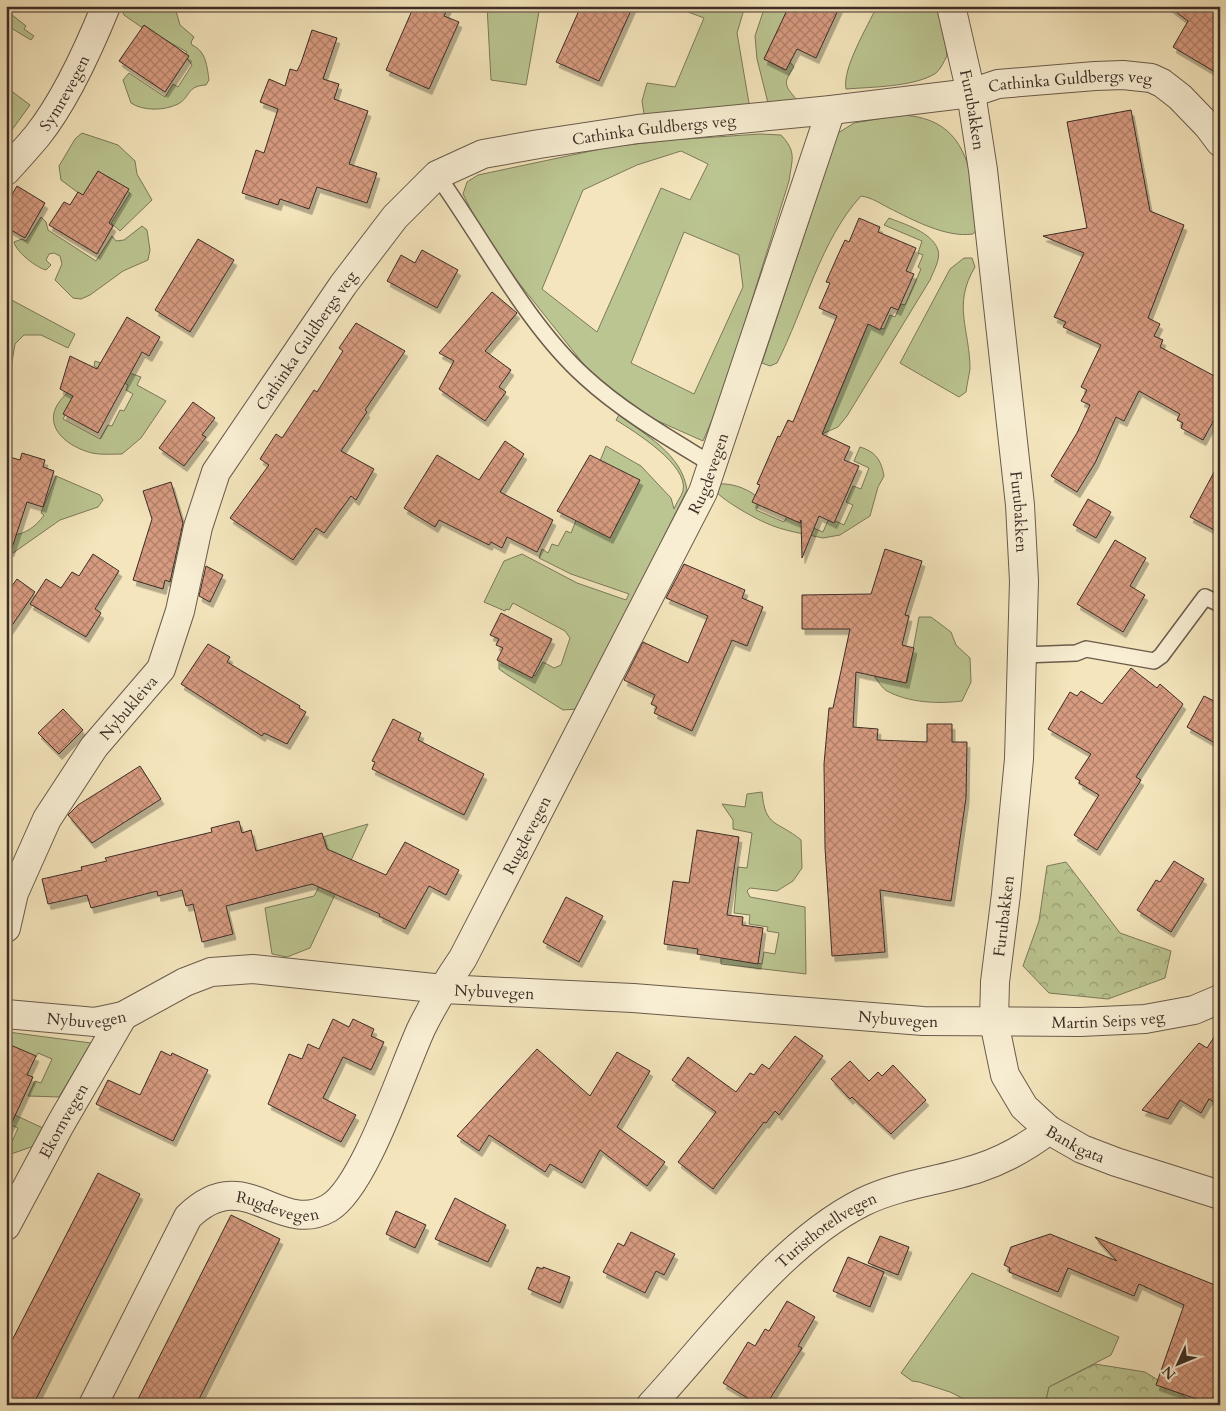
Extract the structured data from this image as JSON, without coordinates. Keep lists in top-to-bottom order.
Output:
{
  "streets": {
    "street": [
      "Cathinka Guldbergs veg",
      "Symrevegen",
      "Furubakken",
      "Rugdevegen",
      "Nybukleiva",
      "Nybuvegen",
      "Martin Seips veg",
      "Ekornvegen",
      "Bankgata",
      "Turisthotellvegen"
    ]
  },
  "crossings": [
    ["Cathinka Guldbergs veg", "Furubakken"],
    ["Cathinka Guldbergs veg", "Rugdevegen"],
    ["Cathinka Guldbergs veg", "Nybukleiva"],
    ["Furubakken", "Nybuvegen"],
    ["Furubakken", "Martin Seips veg"],
    ["Furubakken", "Bankgata"],
    ["Rugdevegen", "Nybuvegen"],
    ["Nybuvegen", "Martin Seips veg"],
    ["Nybuvegen", "Ekornvegen"],
    ["Nybuvegen", "Bankgata"],
    ["Martin Seips veg", "Bankgata"],
    ["Bankgata", "Turisthotellvegen"]
  ],
  "north": "bottom left"
}
